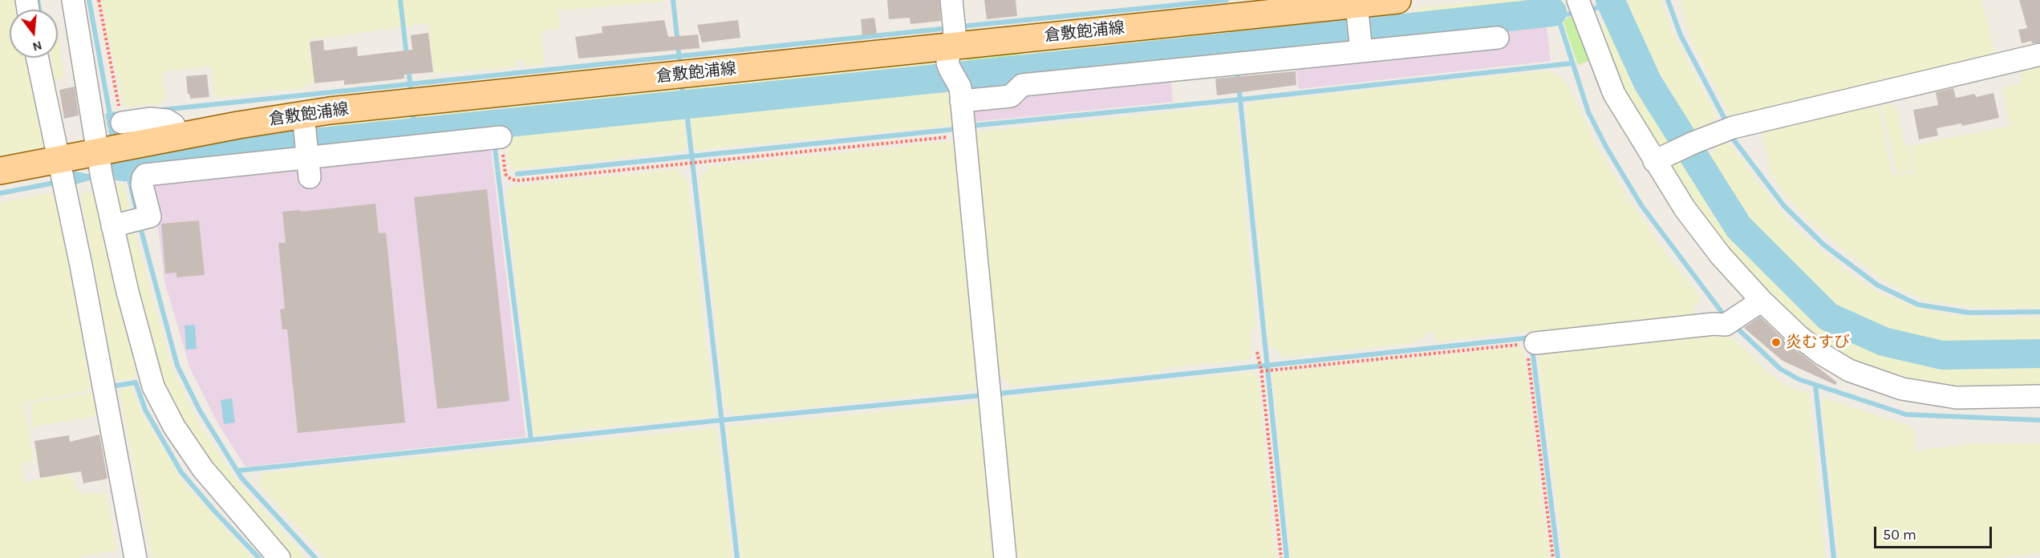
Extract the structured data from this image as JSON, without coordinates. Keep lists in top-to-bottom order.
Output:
{
  "streets": {
    "main road": ["倉敷飽浦線"]
  },
  "places": ["炎むすび"],
  "scale_bar": "50 m",
  "north": "bottom"
}
